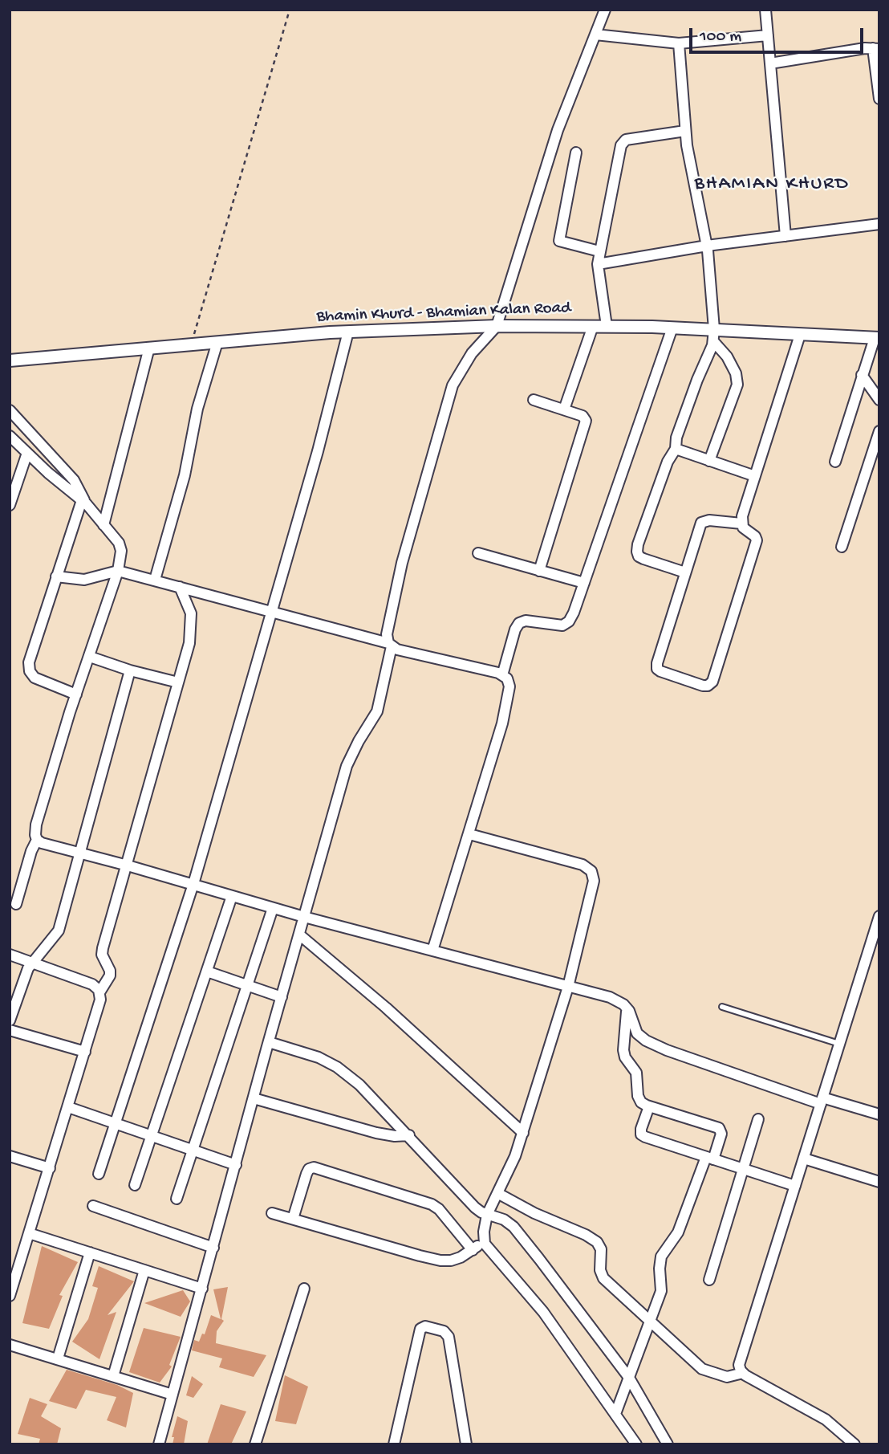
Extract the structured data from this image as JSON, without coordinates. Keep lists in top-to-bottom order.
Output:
{
  "streets": {
    "street": ["Bhamin Khurd - Bhamian Kalan Road"]
  },
  "districts": ["BHAMIAN KHURD"],
  "scale_bar": "100 m"
}
